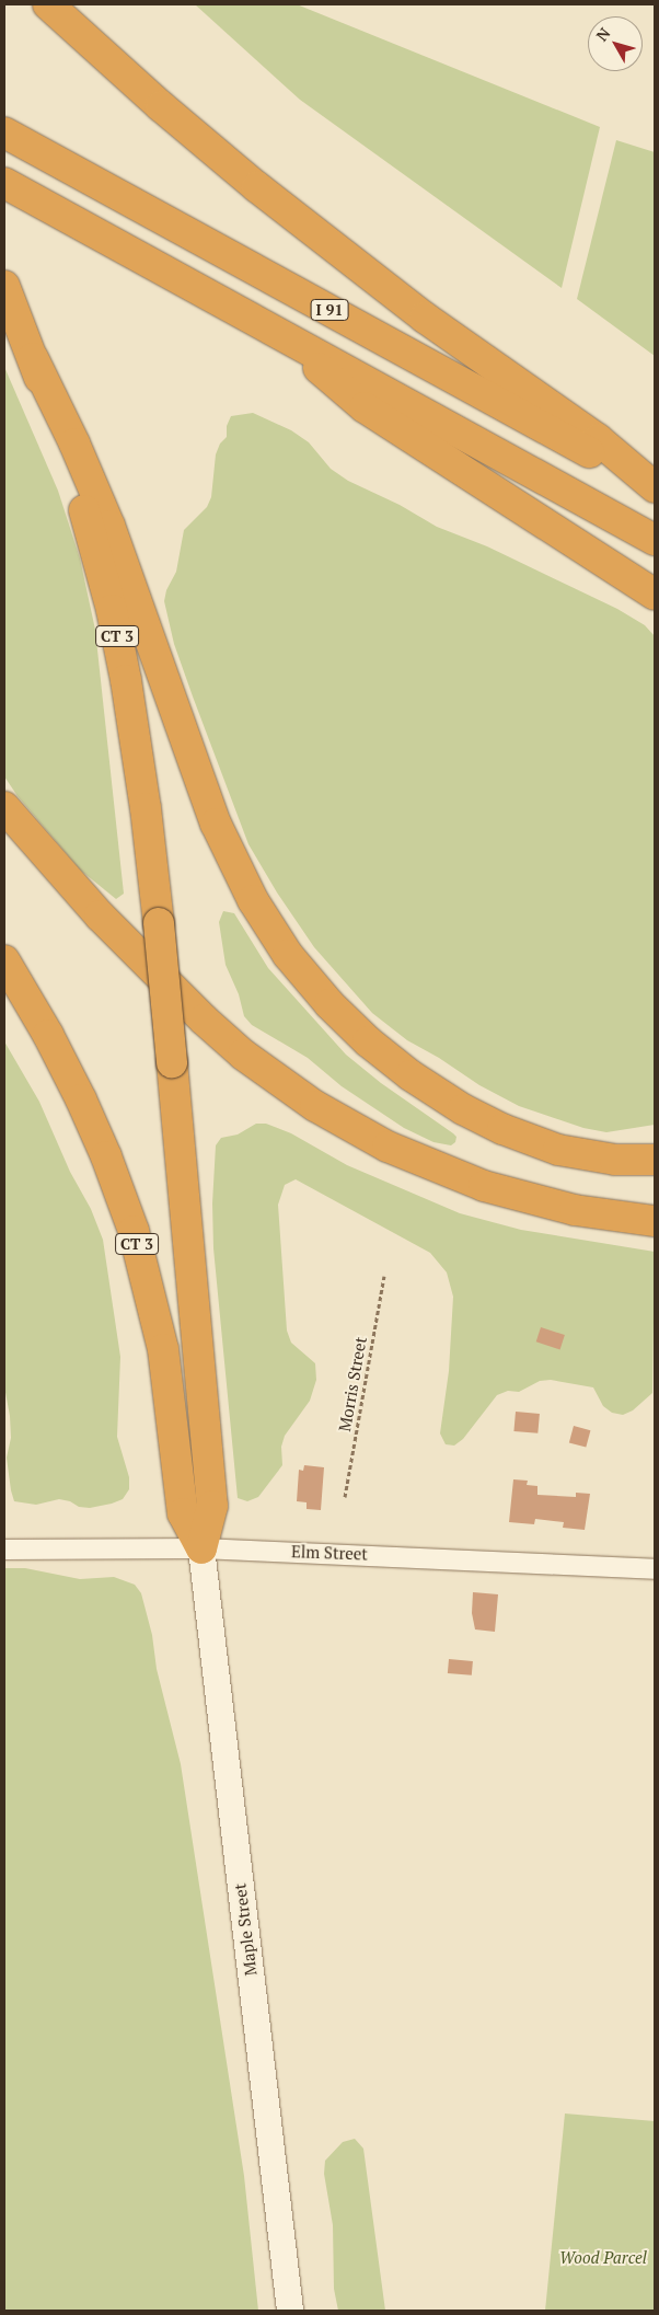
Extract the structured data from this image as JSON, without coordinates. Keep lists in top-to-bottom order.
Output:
{
  "streets": {
    "highway": ["I 91", "CT 3"],
    "main road": ["Maple Street"],
    "street": ["Elm Street"],
    "path": ["Morris Street"]
  },
  "crossings": [
    ["CT 3", "Elm Street"],
    ["CT 3", "Maple Street"],
    ["Elm Street", "Maple Street"]
  ],
  "parks": ["Wood Parcel"],
  "north": "top left"
}
